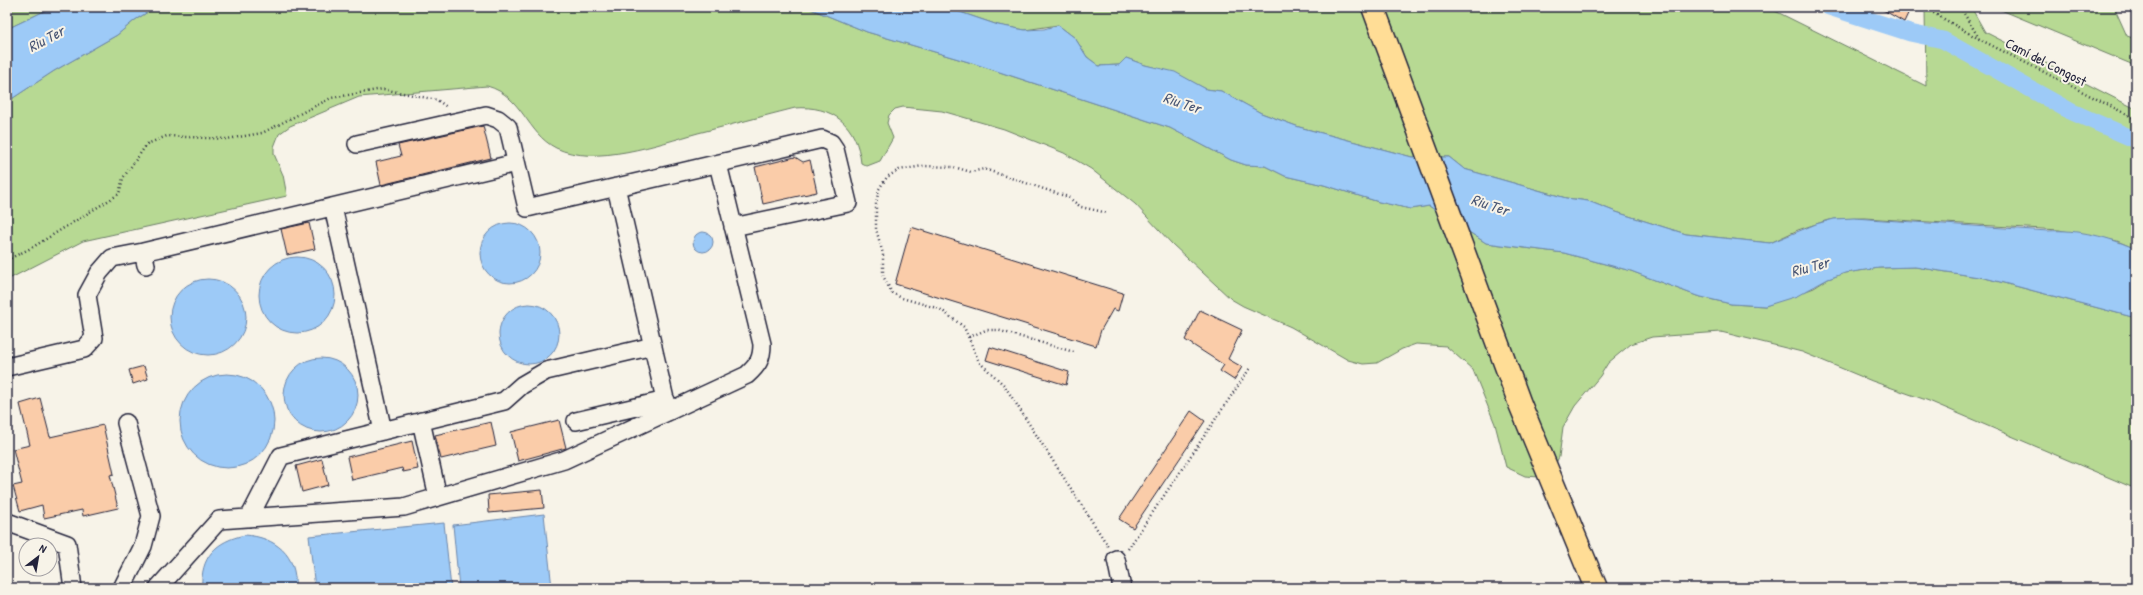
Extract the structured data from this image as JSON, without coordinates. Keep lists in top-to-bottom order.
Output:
{
  "streets": {
    "path": ["Camí del Congost"]
  },
  "water": ["Riu Ter"],
  "north": "top right"
}
